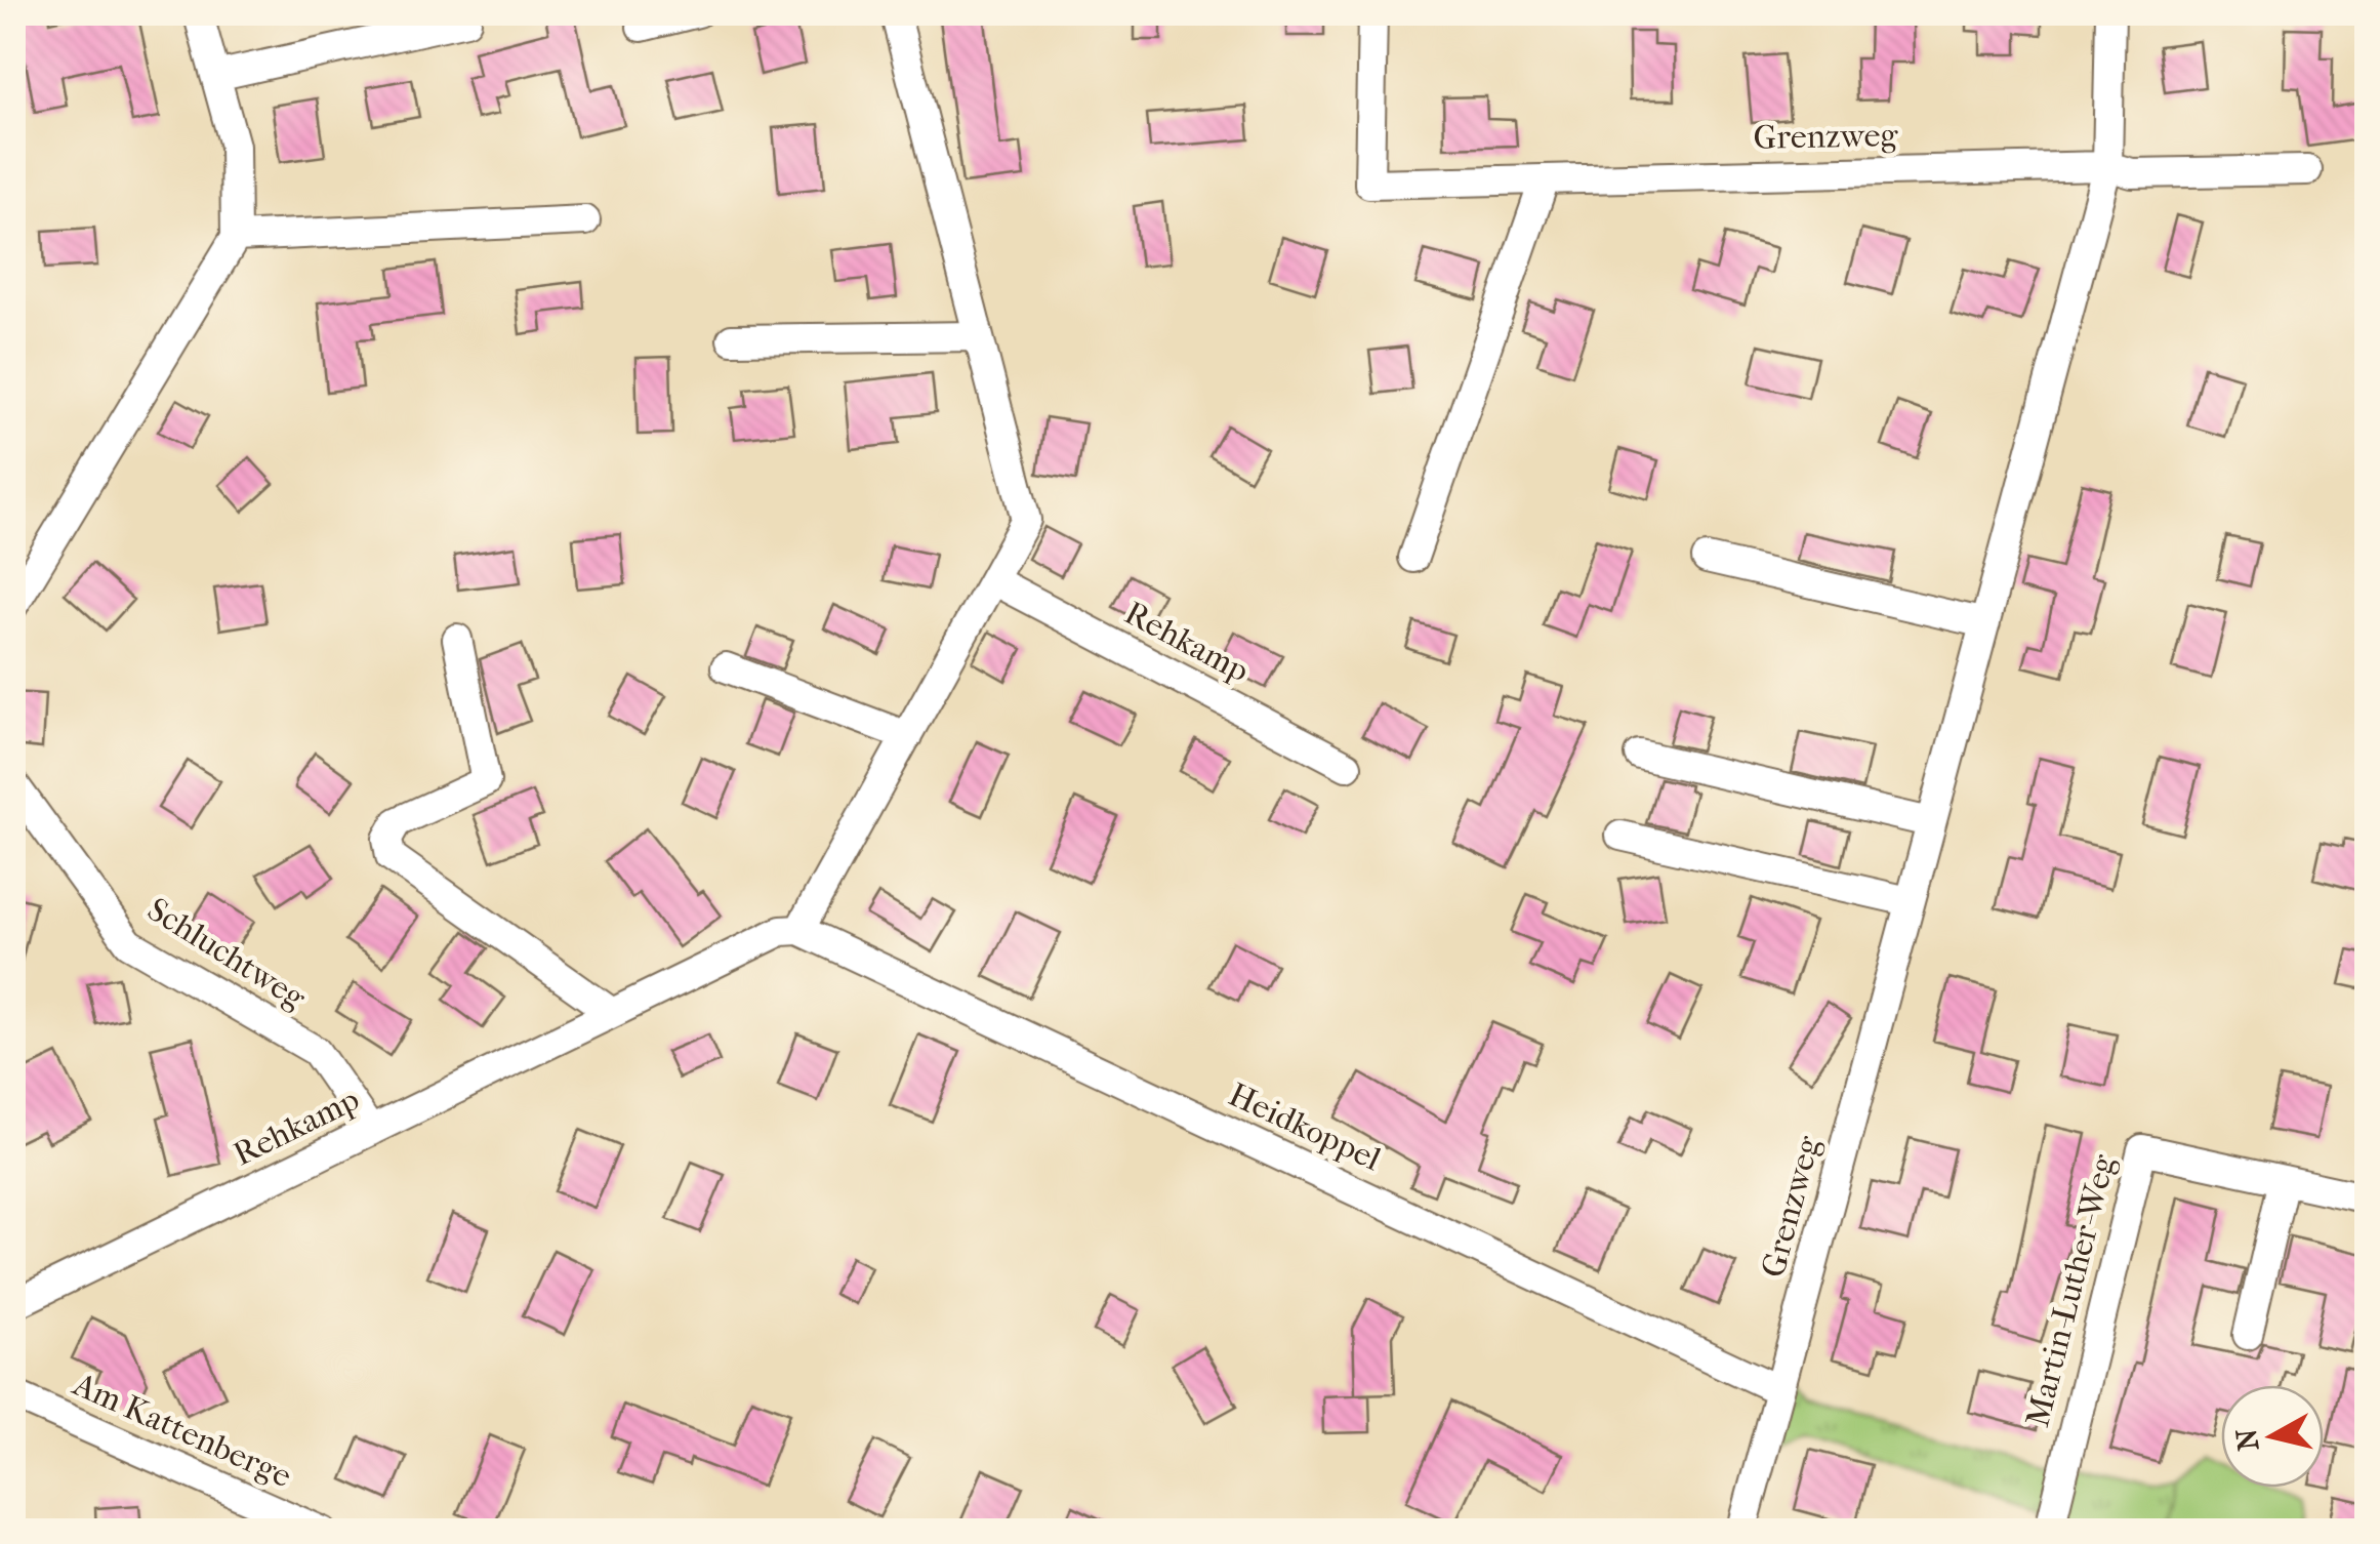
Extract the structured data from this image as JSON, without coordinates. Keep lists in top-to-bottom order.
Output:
{
  "streets": {
    "street": [
      "Grenzweg",
      "Rehkamp",
      "Schluchtweg",
      "Heidkoppel",
      "Martin-Luther-Weg",
      "Am Kattenberge"
    ]
  },
  "crossings": [
    ["Grenzweg", "Heidkoppel"],
    ["Rehkamp", "Schluchtweg"],
    ["Rehkamp", "Heidkoppel"]
  ],
  "north": "left"
}
